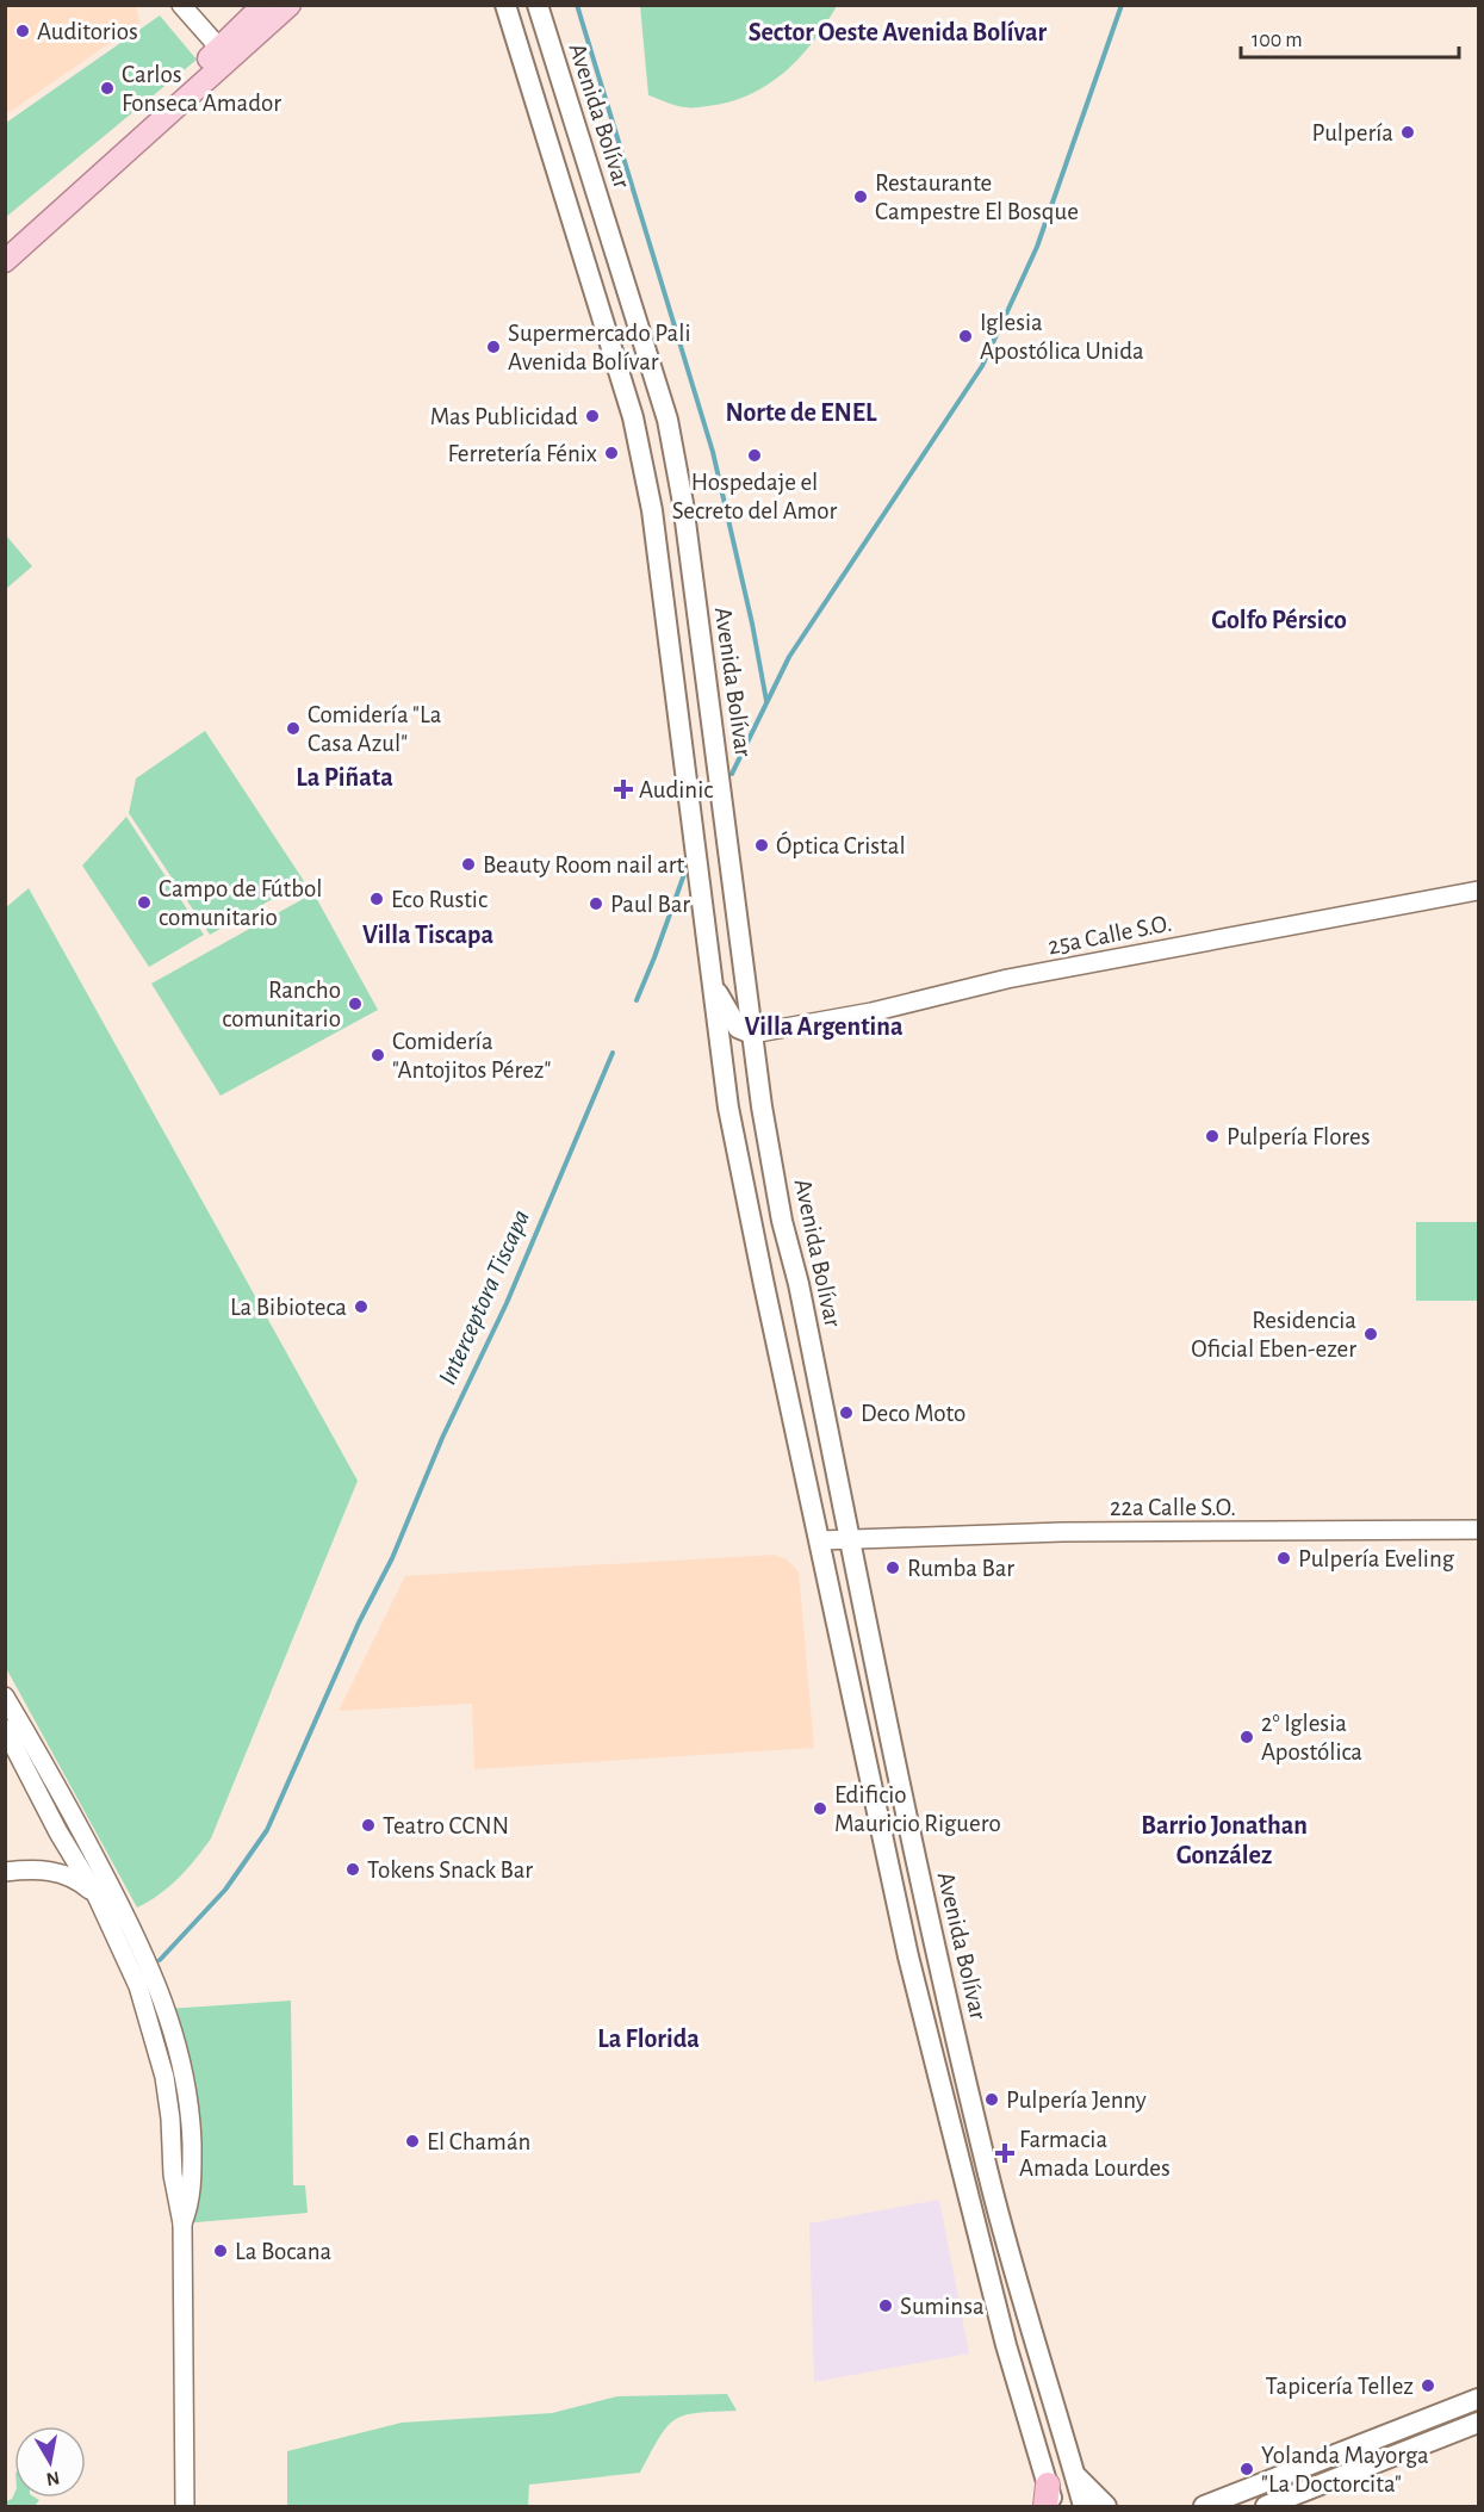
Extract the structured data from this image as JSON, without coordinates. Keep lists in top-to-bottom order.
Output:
{
  "streets": {
    "main road": ["Avenida Bolívar"],
    "street": ["25a Calle S.O.", "22a Calle S.O."]
  },
  "crossings": [
    ["Avenida Bolívar", "25a Calle S.O."],
    ["Avenida Bolívar", "22a Calle S.O."]
  ],
  "districts": [
    "Sector Oeste Avenida Bolívar",
    "Norte de ENEL",
    "Golfo Pérsico",
    "La Piñata",
    "Villa Tiscapa",
    "Villa Argentina",
    "Barrio Jonathan González",
    "La Florida"
  ],
  "water": ["Interceptora Tiscapa"],
  "places": {
    "other": [
      "Auditorios",
      "Carlos Fonseca Amador",
      "Pulpería",
      "Restaurante Campestre El Bosque",
      "Iglesia Apostólica Unida",
      "Supermercado Pali Avenida Bolívar",
      "Mas Publicidad",
      "Ferretería Fénix",
      "Hospedaje el Secreto del Amor",
      "Comidería \"La Casa Azul\"",
      "Óptica Cristal",
      "Beauty Room nail art",
      "Eco Rustic",
      "Campo de Fútbol comunitario",
      "Paul Bar",
      "Rancho comunitario",
      "Comidería \"Antojitos Pérez\"",
      "Pulpería Flores",
      "La Bibioteca",
      "Residencia Oficial Eben-ezer",
      "Deco Moto",
      "Pulpería Eveling",
      "Rumba Bar",
      "2° Iglesia Apostólica",
      "Edificio Mauricio Riguero",
      "Teatro CCNN",
      "Tokens Snack Bar",
      "Pulpería Jenny",
      "El Chamán",
      "La Bocana",
      "Suminsa",
      "Tapicería Tellez",
      "Yolanda Mayorga \"La Doctorcita\""
    ],
    "health": ["Audinic", "Farmacia Amada Lourdes"]
  },
  "scale_bar": "100 m",
  "north": "bottom"
}
